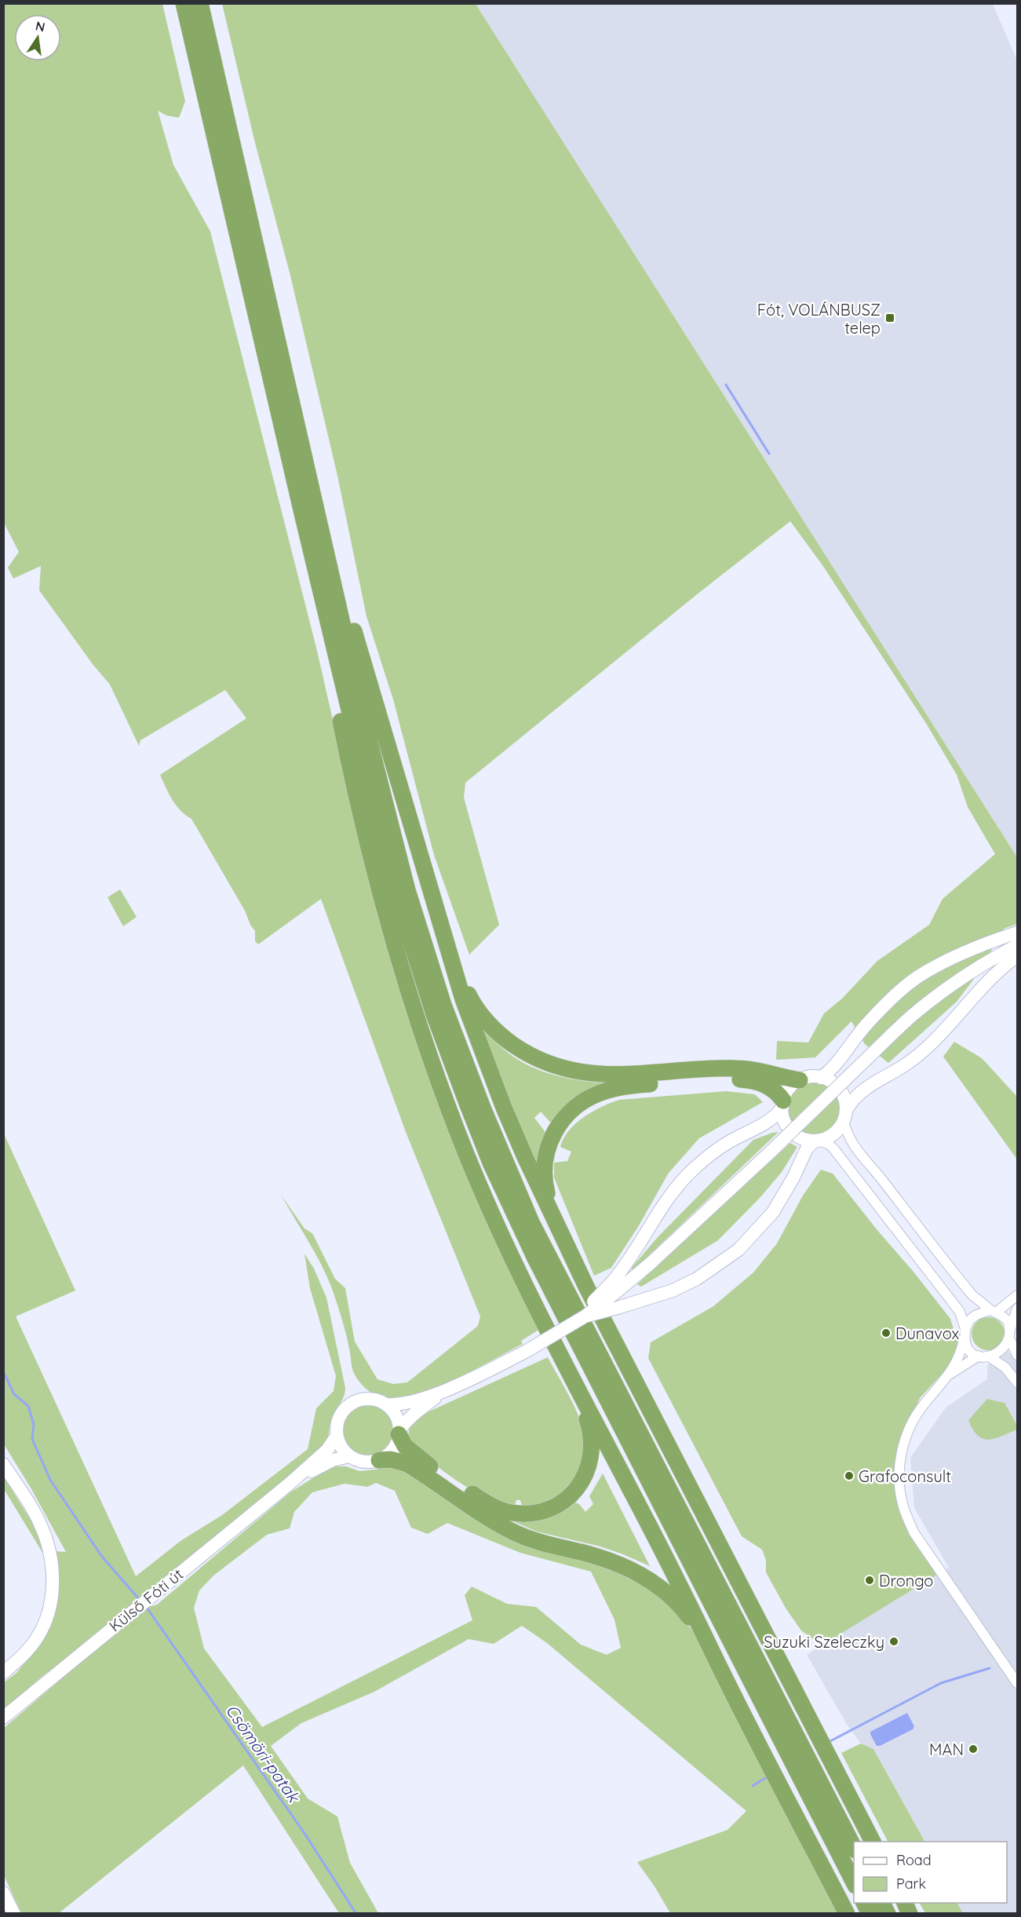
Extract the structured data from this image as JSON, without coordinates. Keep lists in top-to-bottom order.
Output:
{
  "streets": {
    "main road": ["Külső Fóti út"]
  },
  "water": ["Csömöri-patak"],
  "places": {
    "transit": ["Fót, VOLÁNBUSZ telep"],
    "other": [
      "Dunavox",
      "Grafoconsult",
      "Drongo",
      "Suzuki Szeleczky",
      "MAN"
    ]
  },
  "legend": ["Road", "Park"],
  "north": "top"
}
